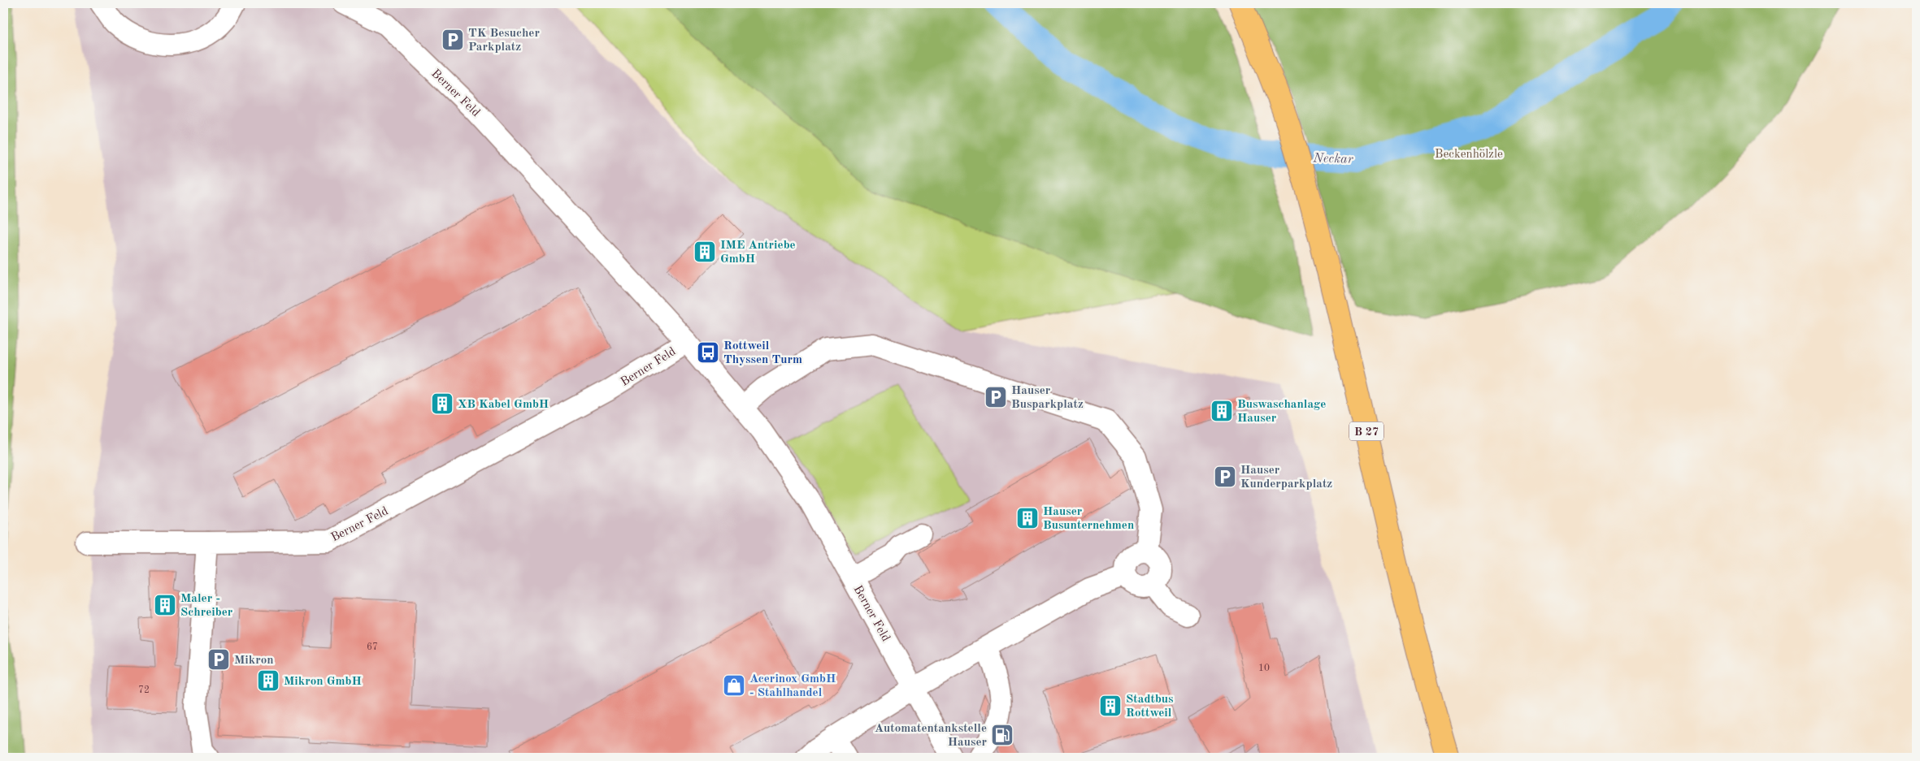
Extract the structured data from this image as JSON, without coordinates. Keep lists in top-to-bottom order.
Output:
{
  "streets": {
    "main road": ["B 27"],
    "street": ["Berner Feld"]
  },
  "water": ["Neckar"],
  "parks": ["Beckenhölzle"],
  "places": {
    "parking": [
      "TK Besucher Parkplatz",
      "Hauser Busparkplatz",
      "Hauser Kunderparkplatz",
      "Mikron"
    ],
    "building": [
      "IME Antriebe GmbH",
      "XB Kabel GmbH",
      "Buswaschanlage Hauser",
      "Hauser Busunternehmen",
      "Maler - Schreiber",
      "Mikron GmbH",
      "Stadtbus Rottweil"
    ],
    "bus stop": ["Rottweil Thyssen Turm"],
    "shop": ["Acerinox GmbH - Stahlhandel"],
    "fuel station": ["Automatentankstelle Hauser"]
  },
  "house_numbers": ["67", "10", "72"]
}
